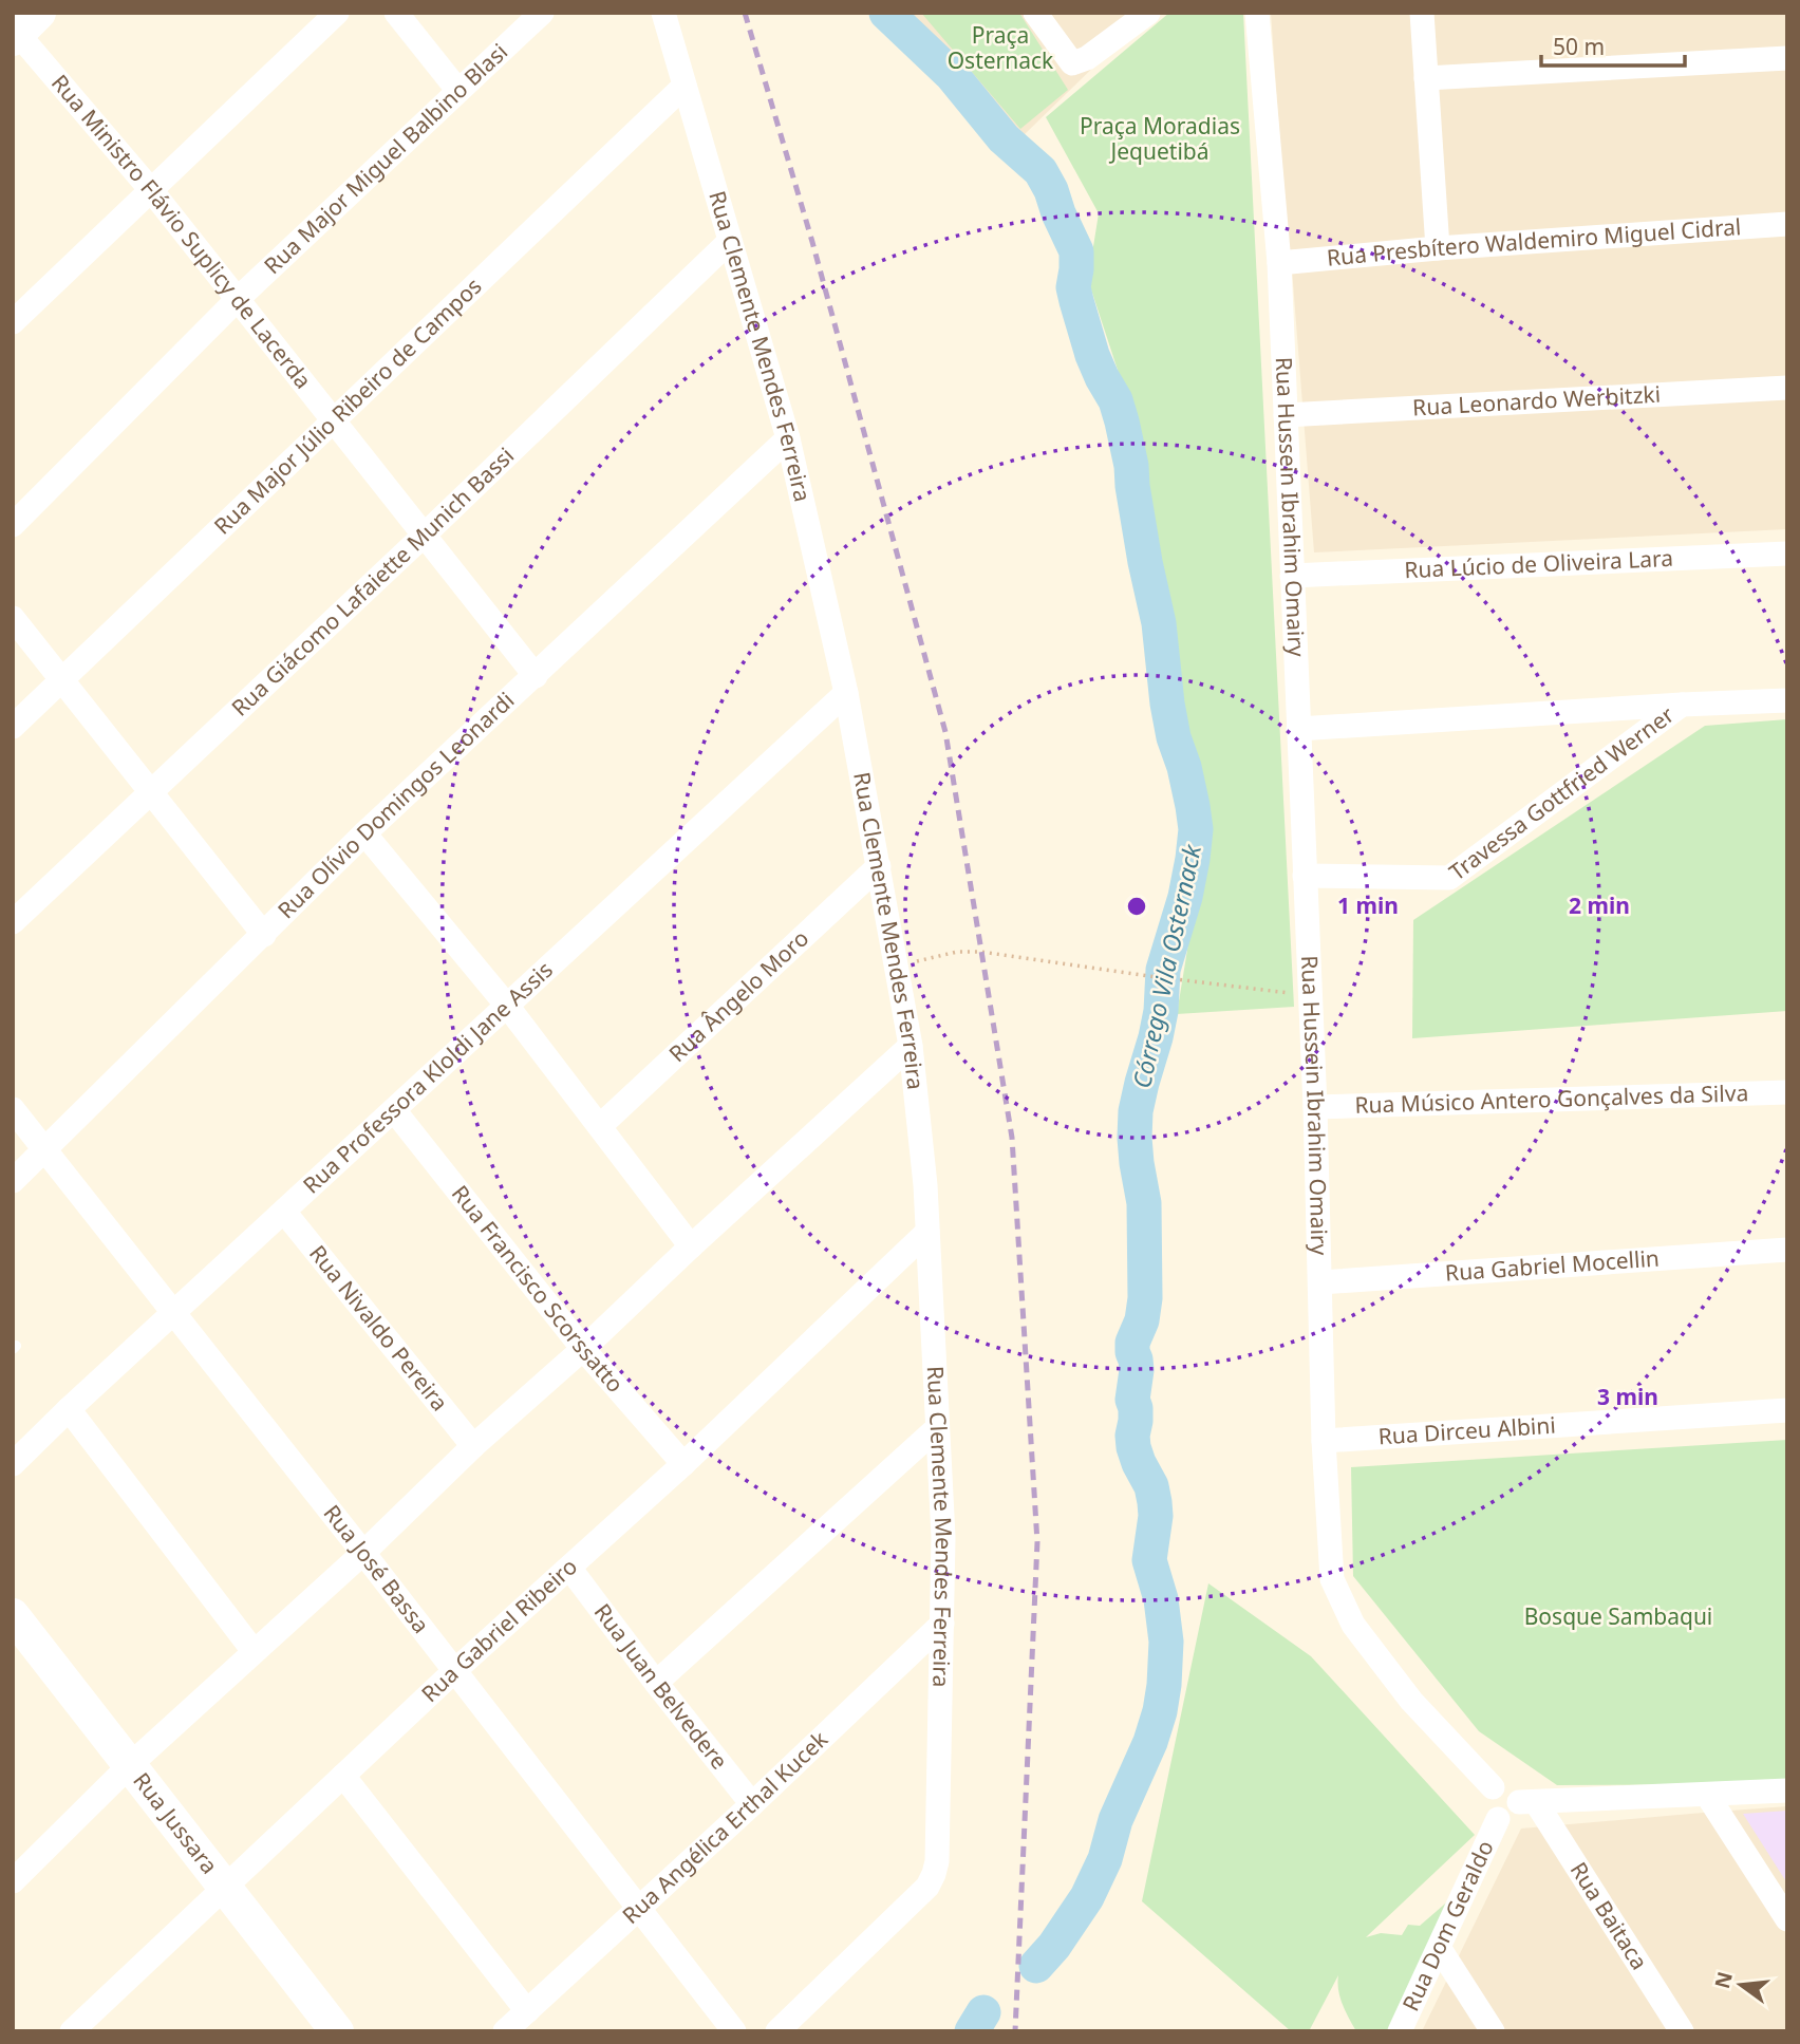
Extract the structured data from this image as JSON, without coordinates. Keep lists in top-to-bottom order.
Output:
{
  "streets": {
    "street": [
      "Rua Major Miguel Balbino Blasi",
      "Rua Ministro Flávio Suplicy de Lacerda",
      "Rua Presbítero Waldemiro Miguel Cidral",
      "Rua Clemente Mendes Ferreira",
      "Rua Leonardo Werbitzki",
      "Rua Major Júlio Ribeiro de Campos",
      "Rua Hussein Ibrahim Omairy",
      "Rua Lúcio de Oliveira Lara",
      "Rua Giácomo Lafaiette Munich Bassi",
      "Travessa Gottfried Werner",
      "Rua Olívio Domingos Leonardi",
      "Rua Ângelo Moro",
      "Rua Professora Kloldi Jane Assis",
      "Rua Músico Antero Gonçalves da Silva",
      "Rua Gabriel Mocellin",
      "Rua Francisco Scorssatto",
      "Rua Nivaldo Pereira",
      "Rua Dirceu Albini",
      "Rua José Bassa",
      "Rua Gabriel Ribeiro",
      "Rua Juan Belvedere",
      "Rua Jussara",
      "Rua Angélica Erthal Kucek",
      "Rua Baitaca",
      "Rua Dom Geraldo"
    ]
  },
  "crossings": [
    ["Rua Major Miguel Balbino Blasi", "Rua Ministro Flávio Suplicy de Lacerda"],
    ["Rua Ministro Flávio Suplicy de Lacerda", "Rua Major Júlio Ribeiro de Campos"],
    ["Rua Ministro Flávio Suplicy de Lacerda", "Rua Giácomo Lafaiette Munich Bassi"],
    ["Rua Ministro Flávio Suplicy de Lacerda", "Rua Olívio Domingos Leonardi"],
    ["Rua Presbítero Waldemiro Miguel Cidral", "Rua Hussein Ibrahim Omairy"],
    ["Rua Clemente Mendes Ferreira", "Rua Major Júlio Ribeiro de Campos"],
    ["Rua Clemente Mendes Ferreira", "Rua Giácomo Lafaiette Munich Bassi"],
    ["Rua Clemente Mendes Ferreira", "Rua Olívio Domingos Leonardi"],
    ["Rua Clemente Mendes Ferreira", "Rua Ângelo Moro"],
    ["Rua Clemente Mendes Ferreira", "Rua Professora Kloldi Jane Assis"],
    ["Rua Clemente Mendes Ferreira", "Rua Gabriel Ribeiro"],
    ["Rua Clemente Mendes Ferreira", "Rua Angélica Erthal Kucek"],
    ["Rua Leonardo Werbitzki", "Rua Hussein Ibrahim Omairy"],
    ["Rua Hussein Ibrahim Omairy", "Rua Lúcio de Oliveira Lara"],
    ["Rua Hussein Ibrahim Omairy", "Travessa Gottfried Werner"],
    ["Rua Hussein Ibrahim Omairy", "Rua Músico Antero Gonçalves da Silva"],
    ["Rua Hussein Ibrahim Omairy", "Rua Gabriel Mocellin"],
    ["Rua Hussein Ibrahim Omairy", "Rua Dirceu Albini"],
    ["Rua Hussein Ibrahim Omairy", "Rua Baitaca"],
    ["Rua Hussein Ibrahim Omairy", "Rua Dom Geraldo"],
    ["Rua Olívio Domingos Leonardi", "Rua José Bassa"],
    ["Rua Professora Kloldi Jane Assis", "Rua Francisco Scorssatto"],
    ["Rua Professora Kloldi Jane Assis", "Rua Nivaldo Pereira"],
    ["Rua Professora Kloldi Jane Assis", "Rua José Bassa"],
    ["Rua Francisco Scorssatto", "Rua Gabriel Ribeiro"],
    ["Rua José Bassa", "Rua Gabriel Ribeiro"],
    ["Rua José Bassa", "Rua Angélica Erthal Kucek"],
    ["Rua Gabriel Ribeiro", "Rua Juan Belvedere"],
    ["Rua Gabriel Ribeiro", "Rua Jussara"],
    ["Rua Juan Belvedere", "Rua Angélica Erthal Kucek"],
    ["Rua Baitaca", "Rua Dom Geraldo"]
  ],
  "water": ["Córrego Vila Osternack"],
  "parks": ["Praça Osternack", "Praça Moradias Jequetibá", "Bosque Sambaqui"],
  "scale_bar": "50 m",
  "north": "left",
  "rings": ["1 min", "2 min", "3 min"]
}
